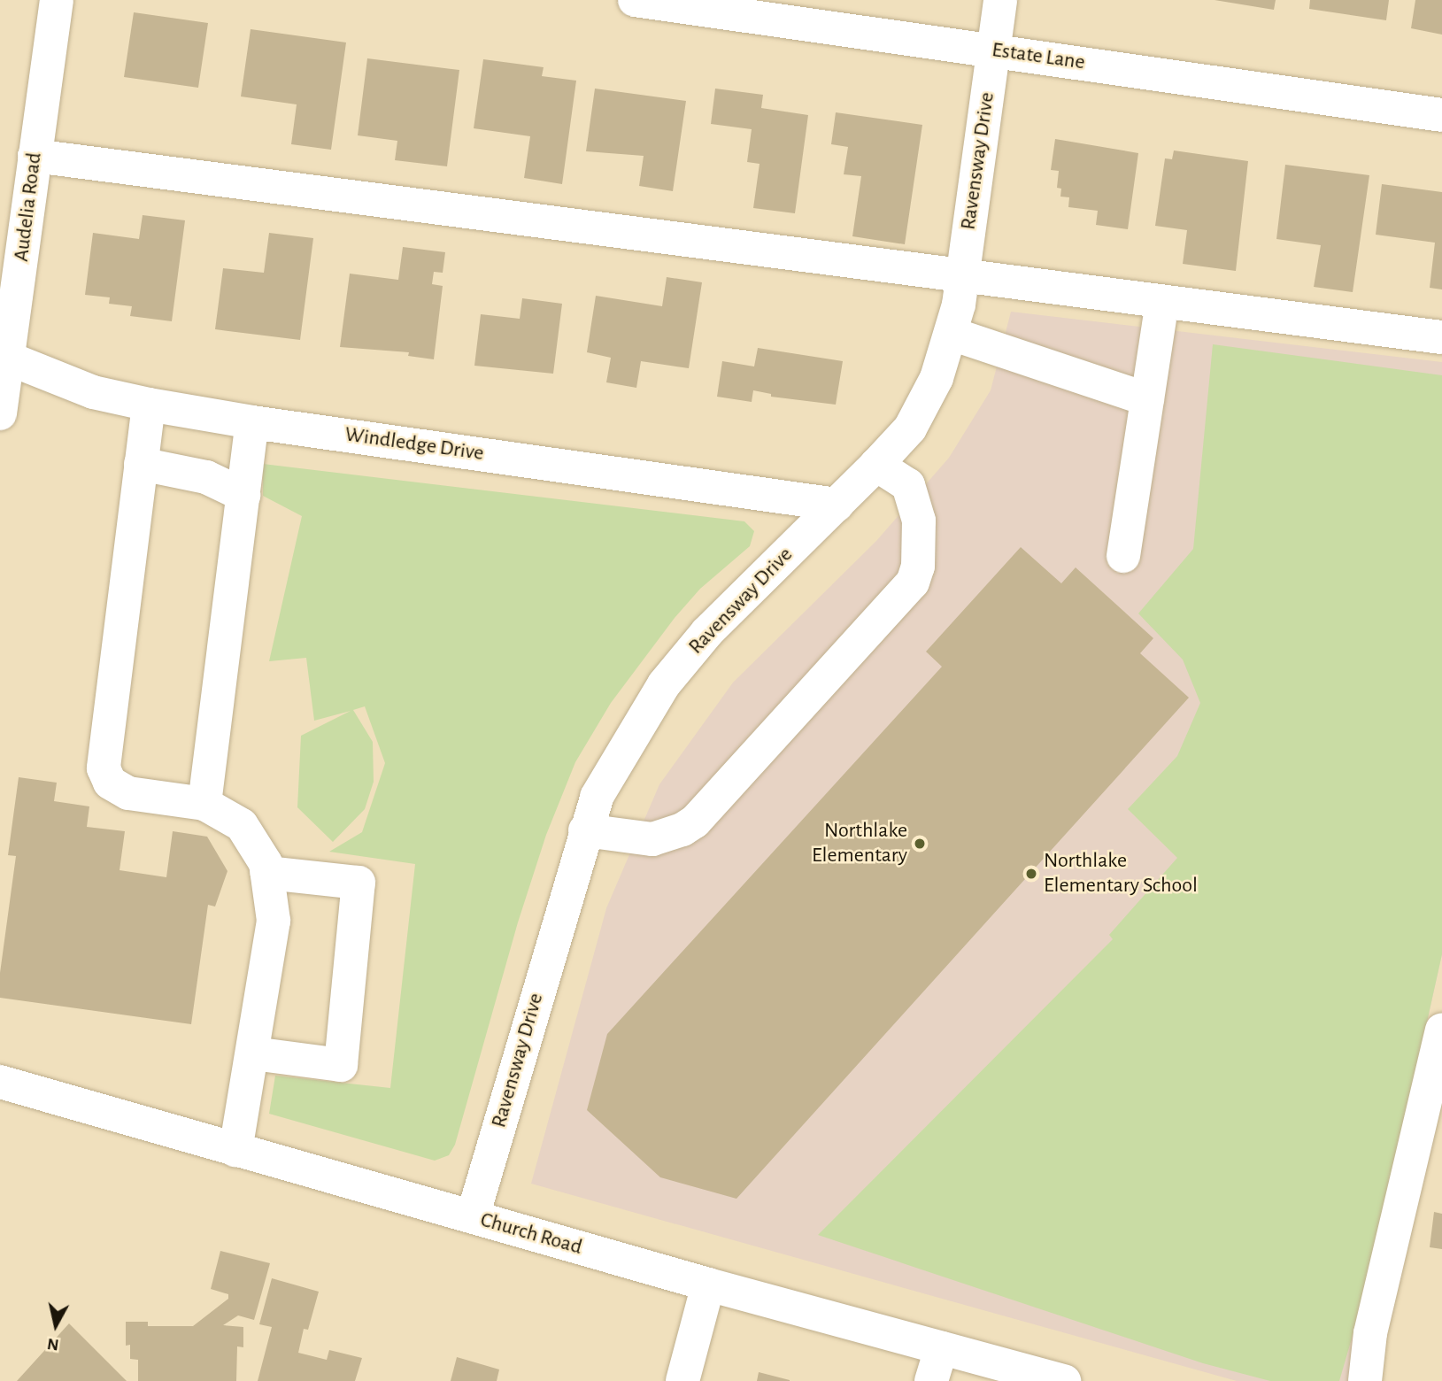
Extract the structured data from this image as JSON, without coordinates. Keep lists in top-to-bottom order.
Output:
{
  "streets": {
    "street": [
      "Estate Lane",
      "Ravensway Drive",
      "Audelia Road",
      "Windledge Drive",
      "Church Road"
    ]
  },
  "crossings": [
    ["Estate Lane", "Ravensway Drive"],
    ["Ravensway Drive", "Windledge Drive"],
    ["Ravensway Drive", "Church Road"],
    ["Audelia Road", "Windledge Drive"]
  ],
  "places": ["Northlake Elementary", "Northlake Elementary School"],
  "north": "bottom"
}
